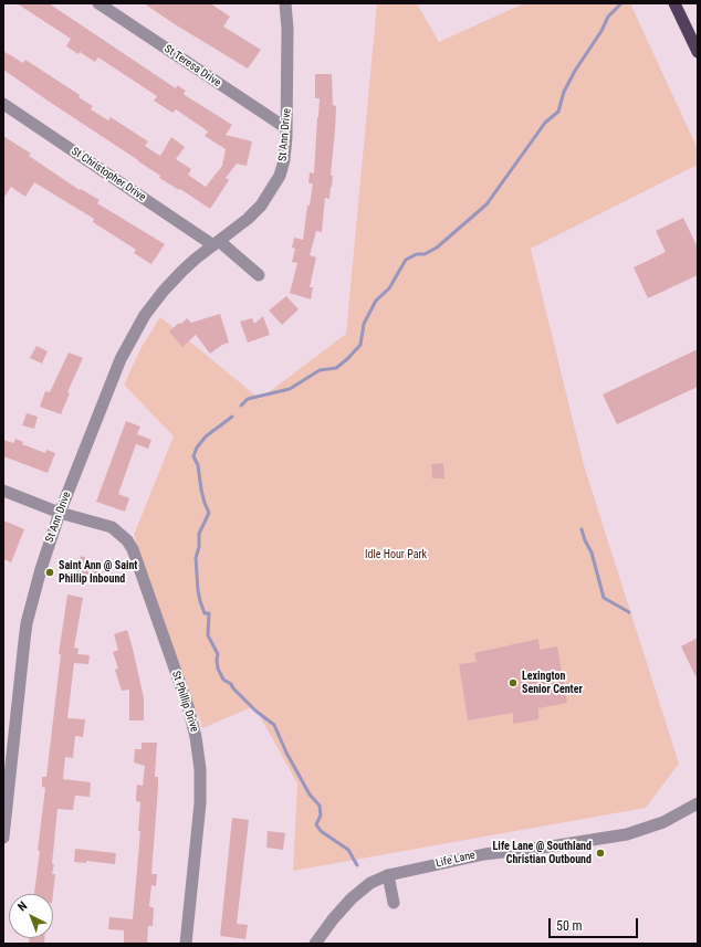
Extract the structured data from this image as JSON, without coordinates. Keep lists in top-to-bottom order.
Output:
{
  "streets": {
    "street": [
      "St Teresa Drive",
      "St Ann Drive",
      "St Christopher Drive",
      "St Phillip Drive",
      "Life Lane"
    ]
  },
  "crossings": [
    ["St Teresa Drive", "St Ann Drive"],
    ["St Ann Drive", "St Christopher Drive"],
    ["St Ann Drive", "St Phillip Drive"]
  ],
  "parks": ["Idle Hour Park"],
  "places": ["Saint Ann @ Saint Phillip Inbound", "Lexington Senior Center", "Life Lane @ Southland Christian Outbound"],
  "scale_bar": "50 m",
  "north": "top left"
}
